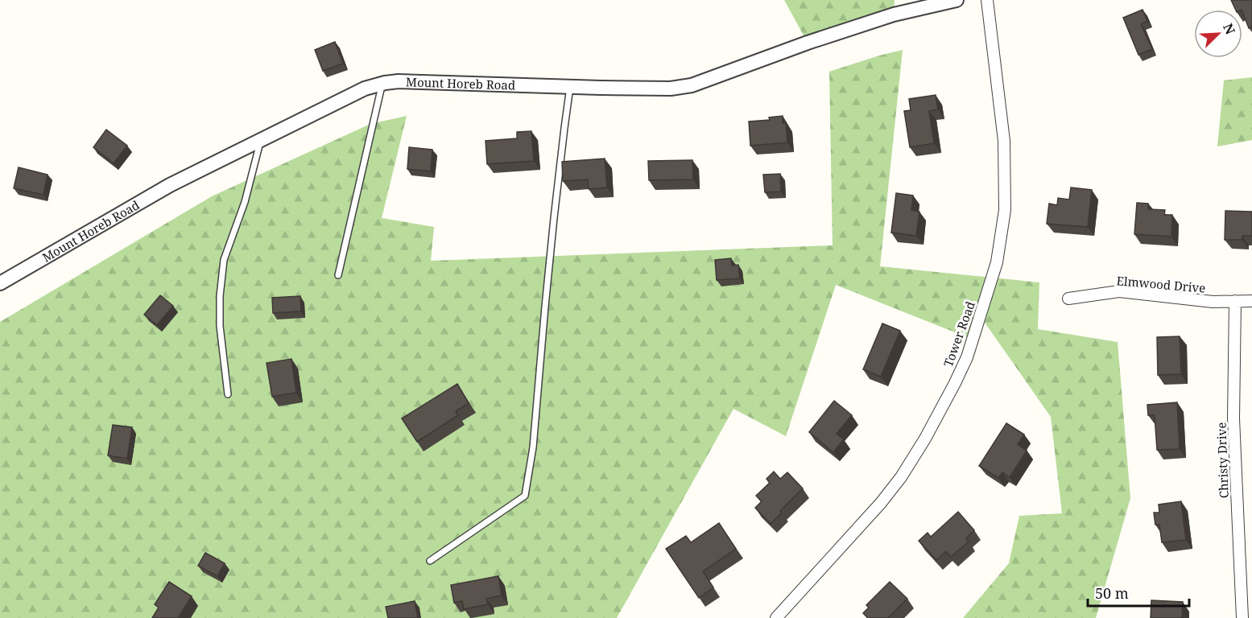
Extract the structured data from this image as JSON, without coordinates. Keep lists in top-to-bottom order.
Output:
{
  "streets": {
    "street": [
      "Mount Horeb Road",
      "Elmwood Drive",
      "Tower Road",
      "Christy Drive"
    ]
  },
  "crossings": [
    ["Elmwood Drive", "Christy Drive"]
  ],
  "scale_bar": "50 m",
  "north": "top right"
}
